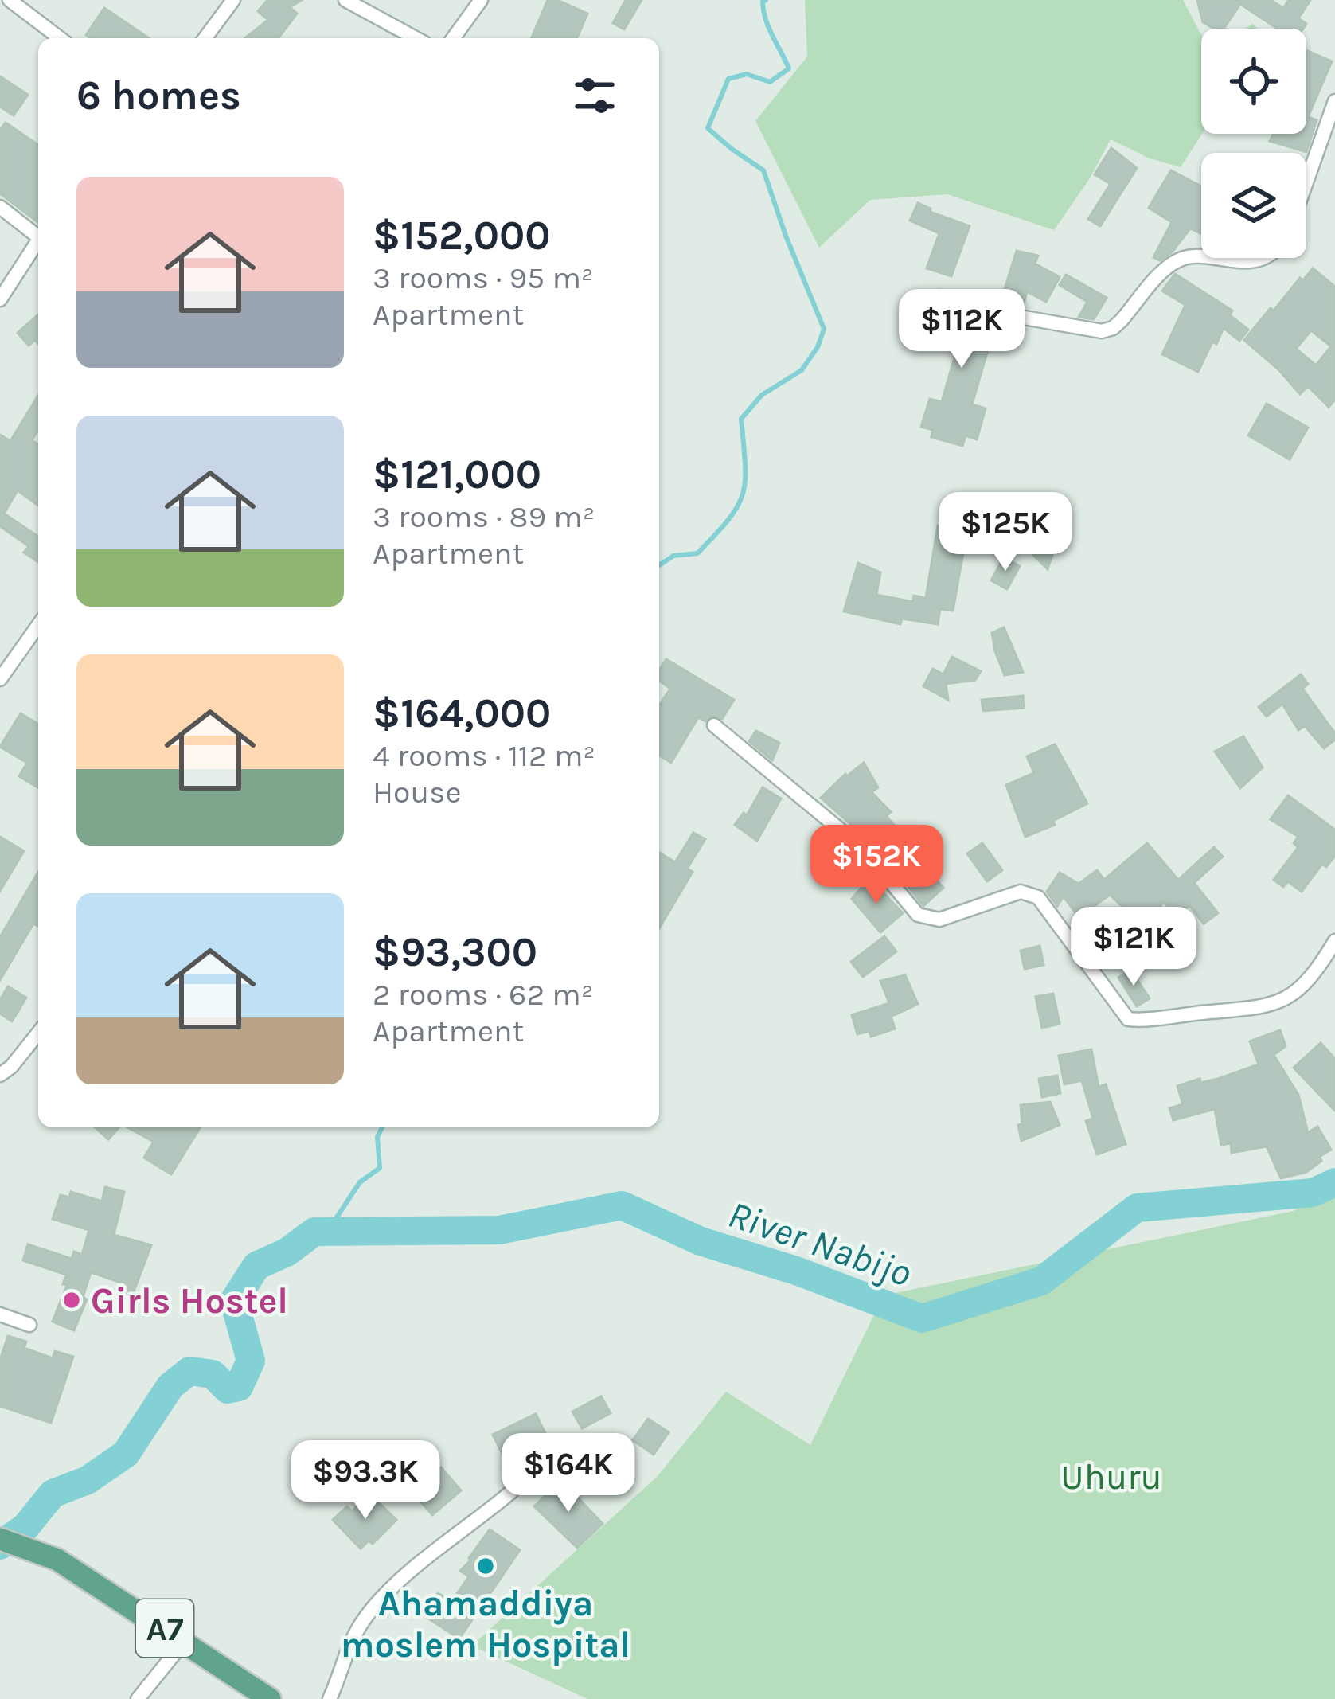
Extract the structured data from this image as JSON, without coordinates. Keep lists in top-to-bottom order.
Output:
{
  "streets": {
    "main road": ["A7"]
  },
  "water": ["River Nabijo"],
  "parks": ["Uhuru"],
  "places": ["Girls Hostel", "Ahamaddiya moslem Hospital"],
  "page": {
    "heading": "6 homes",
    "list": [
      {
        "name": "$152,000",
        "note": "3 rooms · 95 m² · Apartment"
      },
      {
        "name": "$121,000",
        "note": "3 rooms · 89 m² · Apartment"
      },
      {
        "name": "$164,000",
        "note": "4 rooms · 112 m² · House"
      },
      {
        "name": "$93,300",
        "note": "2 rooms · 62 m² · Apartment"
      }
    ],
    "price": [
      "$112K",
      "$125K",
      "$152K",
      "$121K",
      "$164K",
      "$93.3K"
    ]
  }
}
